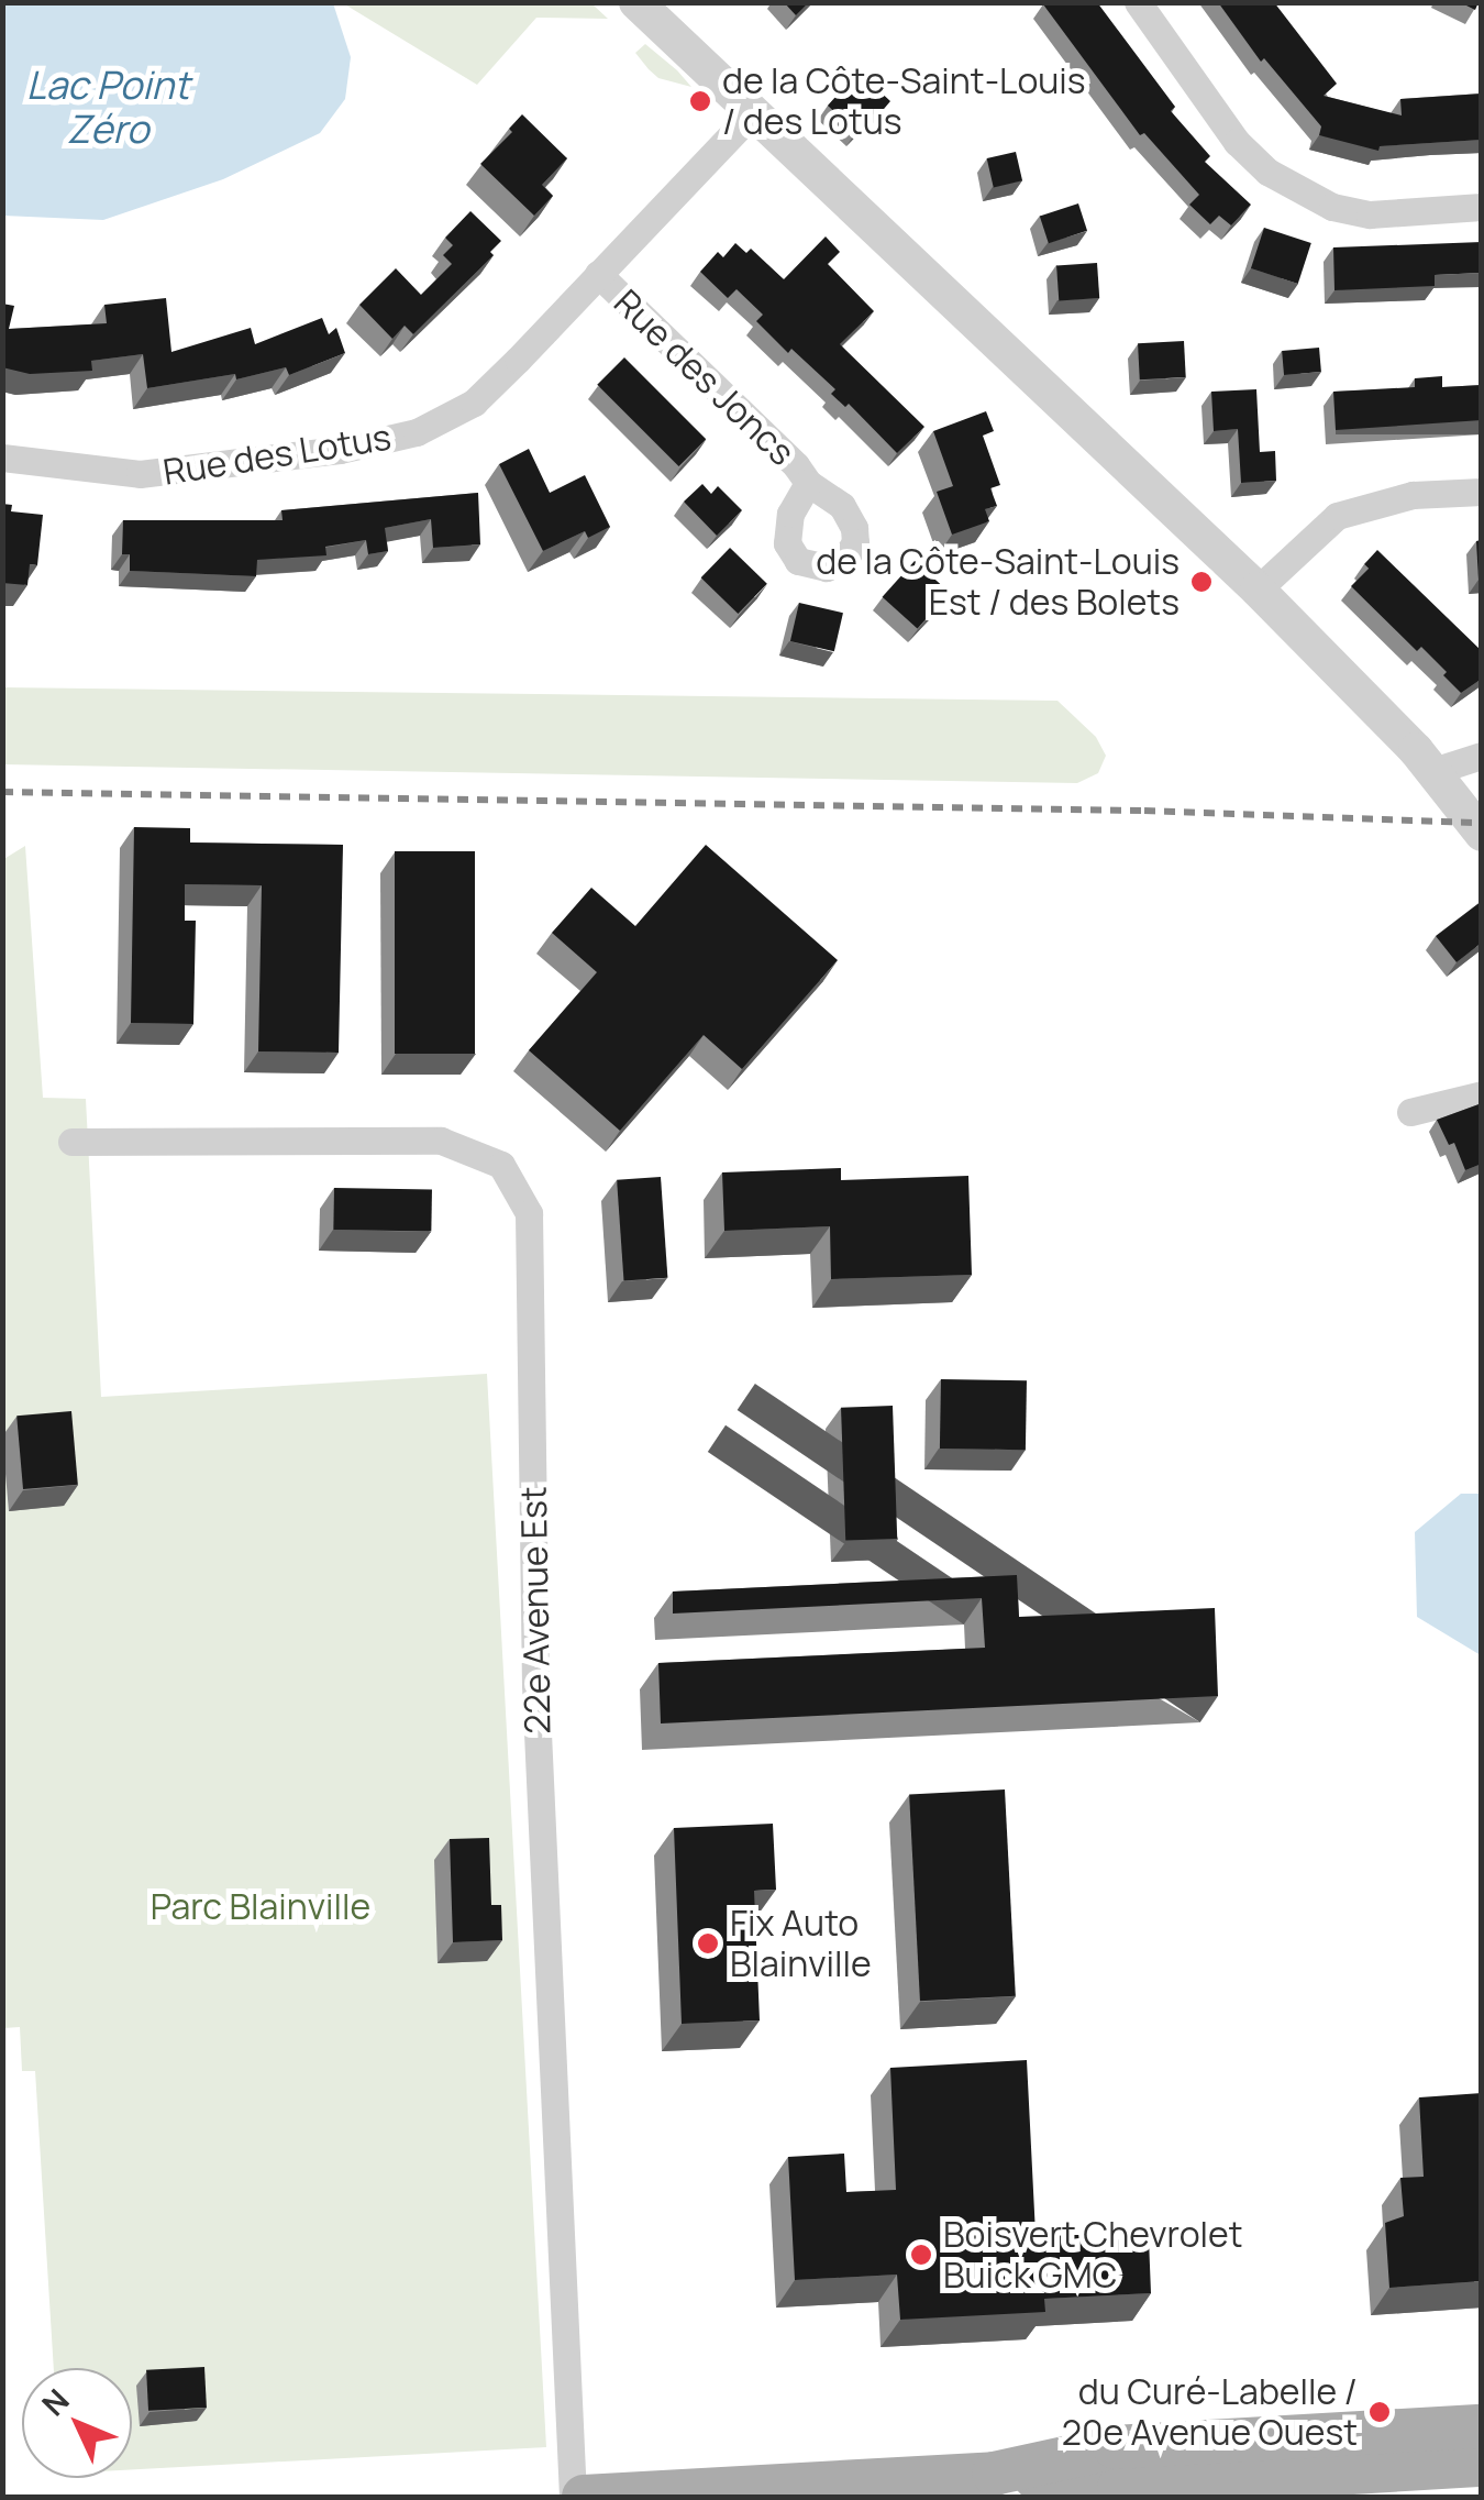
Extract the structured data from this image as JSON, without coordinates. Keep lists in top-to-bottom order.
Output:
{
  "streets": {
    "street": ["Rue des Joncs", "Rue des Lotus", "22e Avenue Est"]
  },
  "crossings": [
    ["Rue des Joncs", "Rue des Lotus"]
  ],
  "water": ["Lac Point Zéro"],
  "parks": ["Parc Blainville"],
  "places": [
    "de la Côte-Saint-Louis / des Lotus",
    "de la Côte-Saint-Louis Est / des Bolets",
    "Fix Auto Blainville",
    "Boisvert Chevrolet Buick GMC",
    "du Curé-Labelle / 20e Avenue Ouest"
  ],
  "north": "top left"
}
